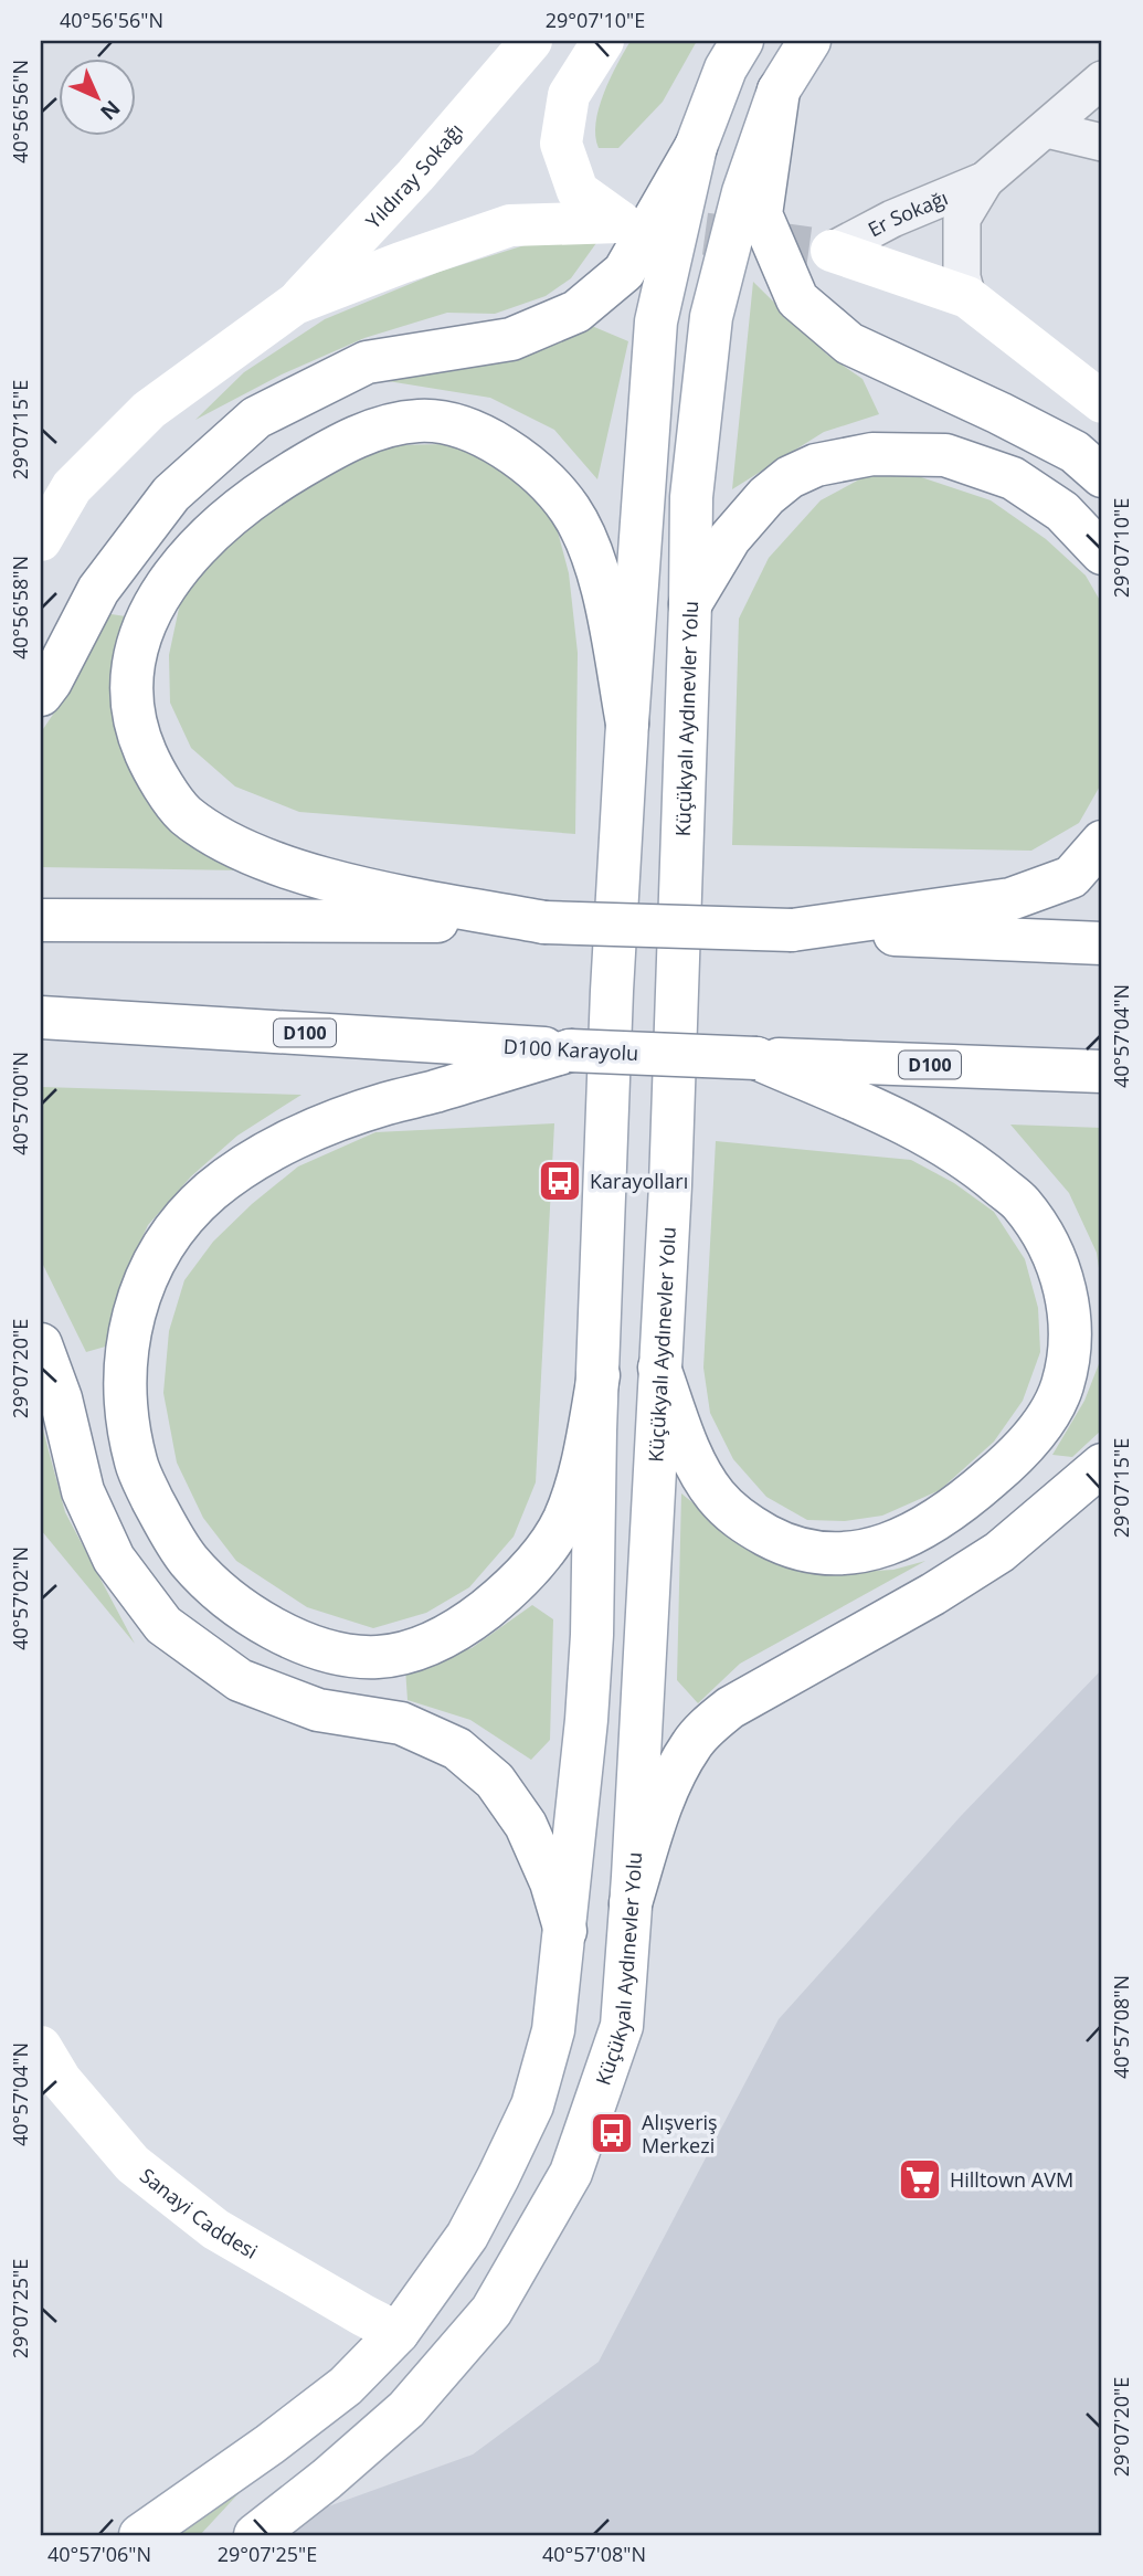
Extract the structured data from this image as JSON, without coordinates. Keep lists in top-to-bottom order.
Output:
{
  "streets": {
    "main road": [
      "Yıldıray Sokağı",
      "Küçükyalı Aydınevler Yolu",
      "D100",
      "D100 Karayolu",
      "Sanayi Caddesi"
    ],
    "street": ["Er Sokağı"]
  },
  "places": {
    "bus stop": ["Karayolları", "Alışveriş Merkezi"],
    "supermarket": ["Hilltown AVM"]
  },
  "north": "bottom right",
  "coordinates": [
    "40°56'56\"N",
    "29°07'10\"E",
    "29°07'15\"E",
    "40°56'58\"N",
    "40°57'04\"N",
    "40°57'00\"N",
    "29°07'20\"E",
    "40°57'02\"N",
    "40°57'08\"N",
    "29°07'25\"E",
    "40°57'06\"N"
  ]
}
